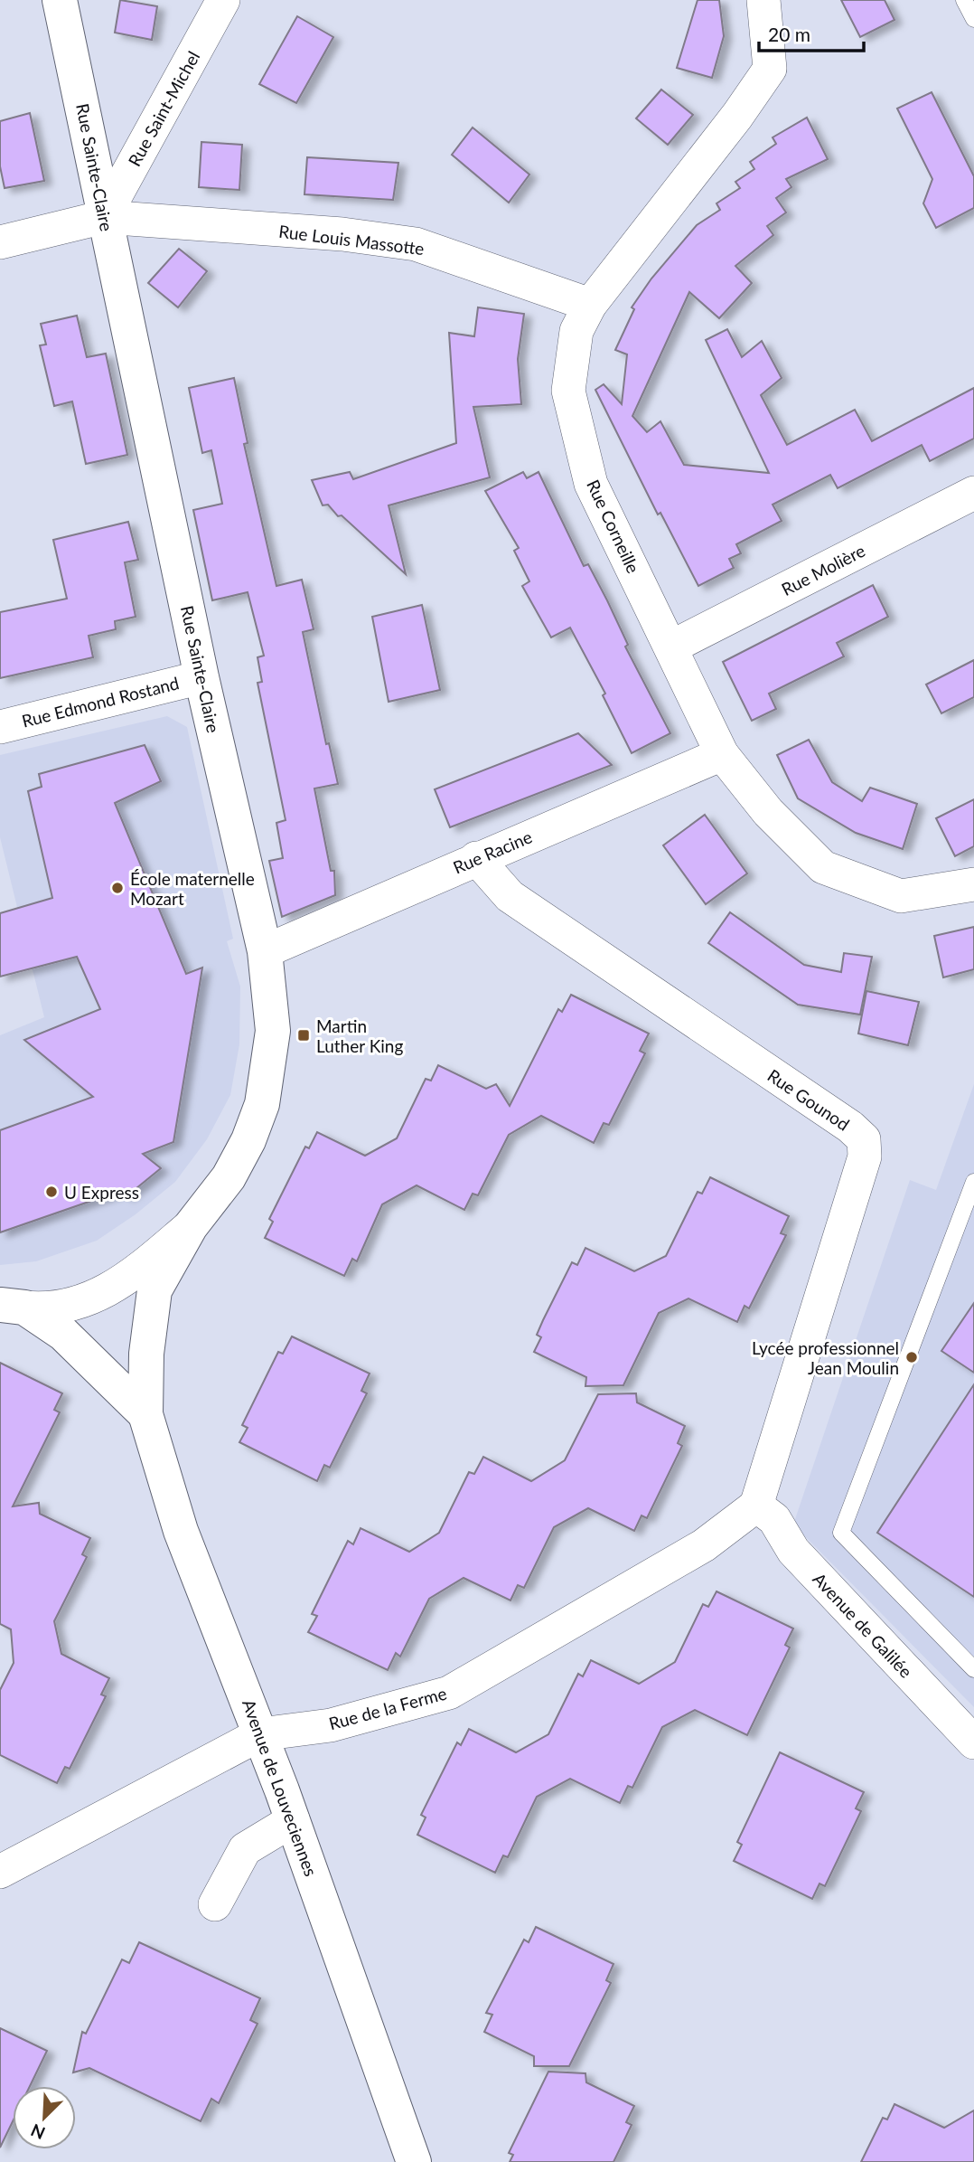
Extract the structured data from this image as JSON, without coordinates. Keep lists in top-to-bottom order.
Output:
{
  "streets": {
    "street": [
      "Rue Saint-Michel",
      "Rue Sainte-Claire",
      "Rue Louis Massotte",
      "Rue Corneille",
      "Rue Molière",
      "Rue Edmond Rostand",
      "Rue Racine",
      "Rue Gounod",
      "Avenue de Galilée",
      "Rue de la Ferme",
      "Avenue de Louveciennes"
    ]
  },
  "crossings": [
    ["Rue Saint-Michel", "Rue Sainte-Claire"],
    ["Rue Saint-Michel", "Rue Louis Massotte"],
    ["Rue Sainte-Claire", "Rue Louis Massotte"],
    ["Rue Sainte-Claire", "Rue Edmond Rostand"],
    ["Rue Sainte-Claire", "Rue Racine"],
    ["Rue Sainte-Claire", "Avenue de Louveciennes"],
    ["Rue Louis Massotte", "Rue Corneille"],
    ["Rue Corneille", "Rue Molière"],
    ["Rue Corneille", "Rue Racine"],
    ["Rue Racine", "Rue Gounod"],
    ["Rue Gounod", "Avenue de Galilée"],
    ["Rue Gounod", "Rue de la Ferme"],
    ["Avenue de Galilée", "Rue de la Ferme"],
    ["Rue de la Ferme", "Avenue de Louveciennes"]
  ],
  "places": {
    "other": ["École maternelle Mozart", "U Express", "Lycée professionnel Jean Moulin"],
    "transit": ["Martin Luther King"]
  },
  "scale_bar": "20 m",
  "north": "bottom left"
}
